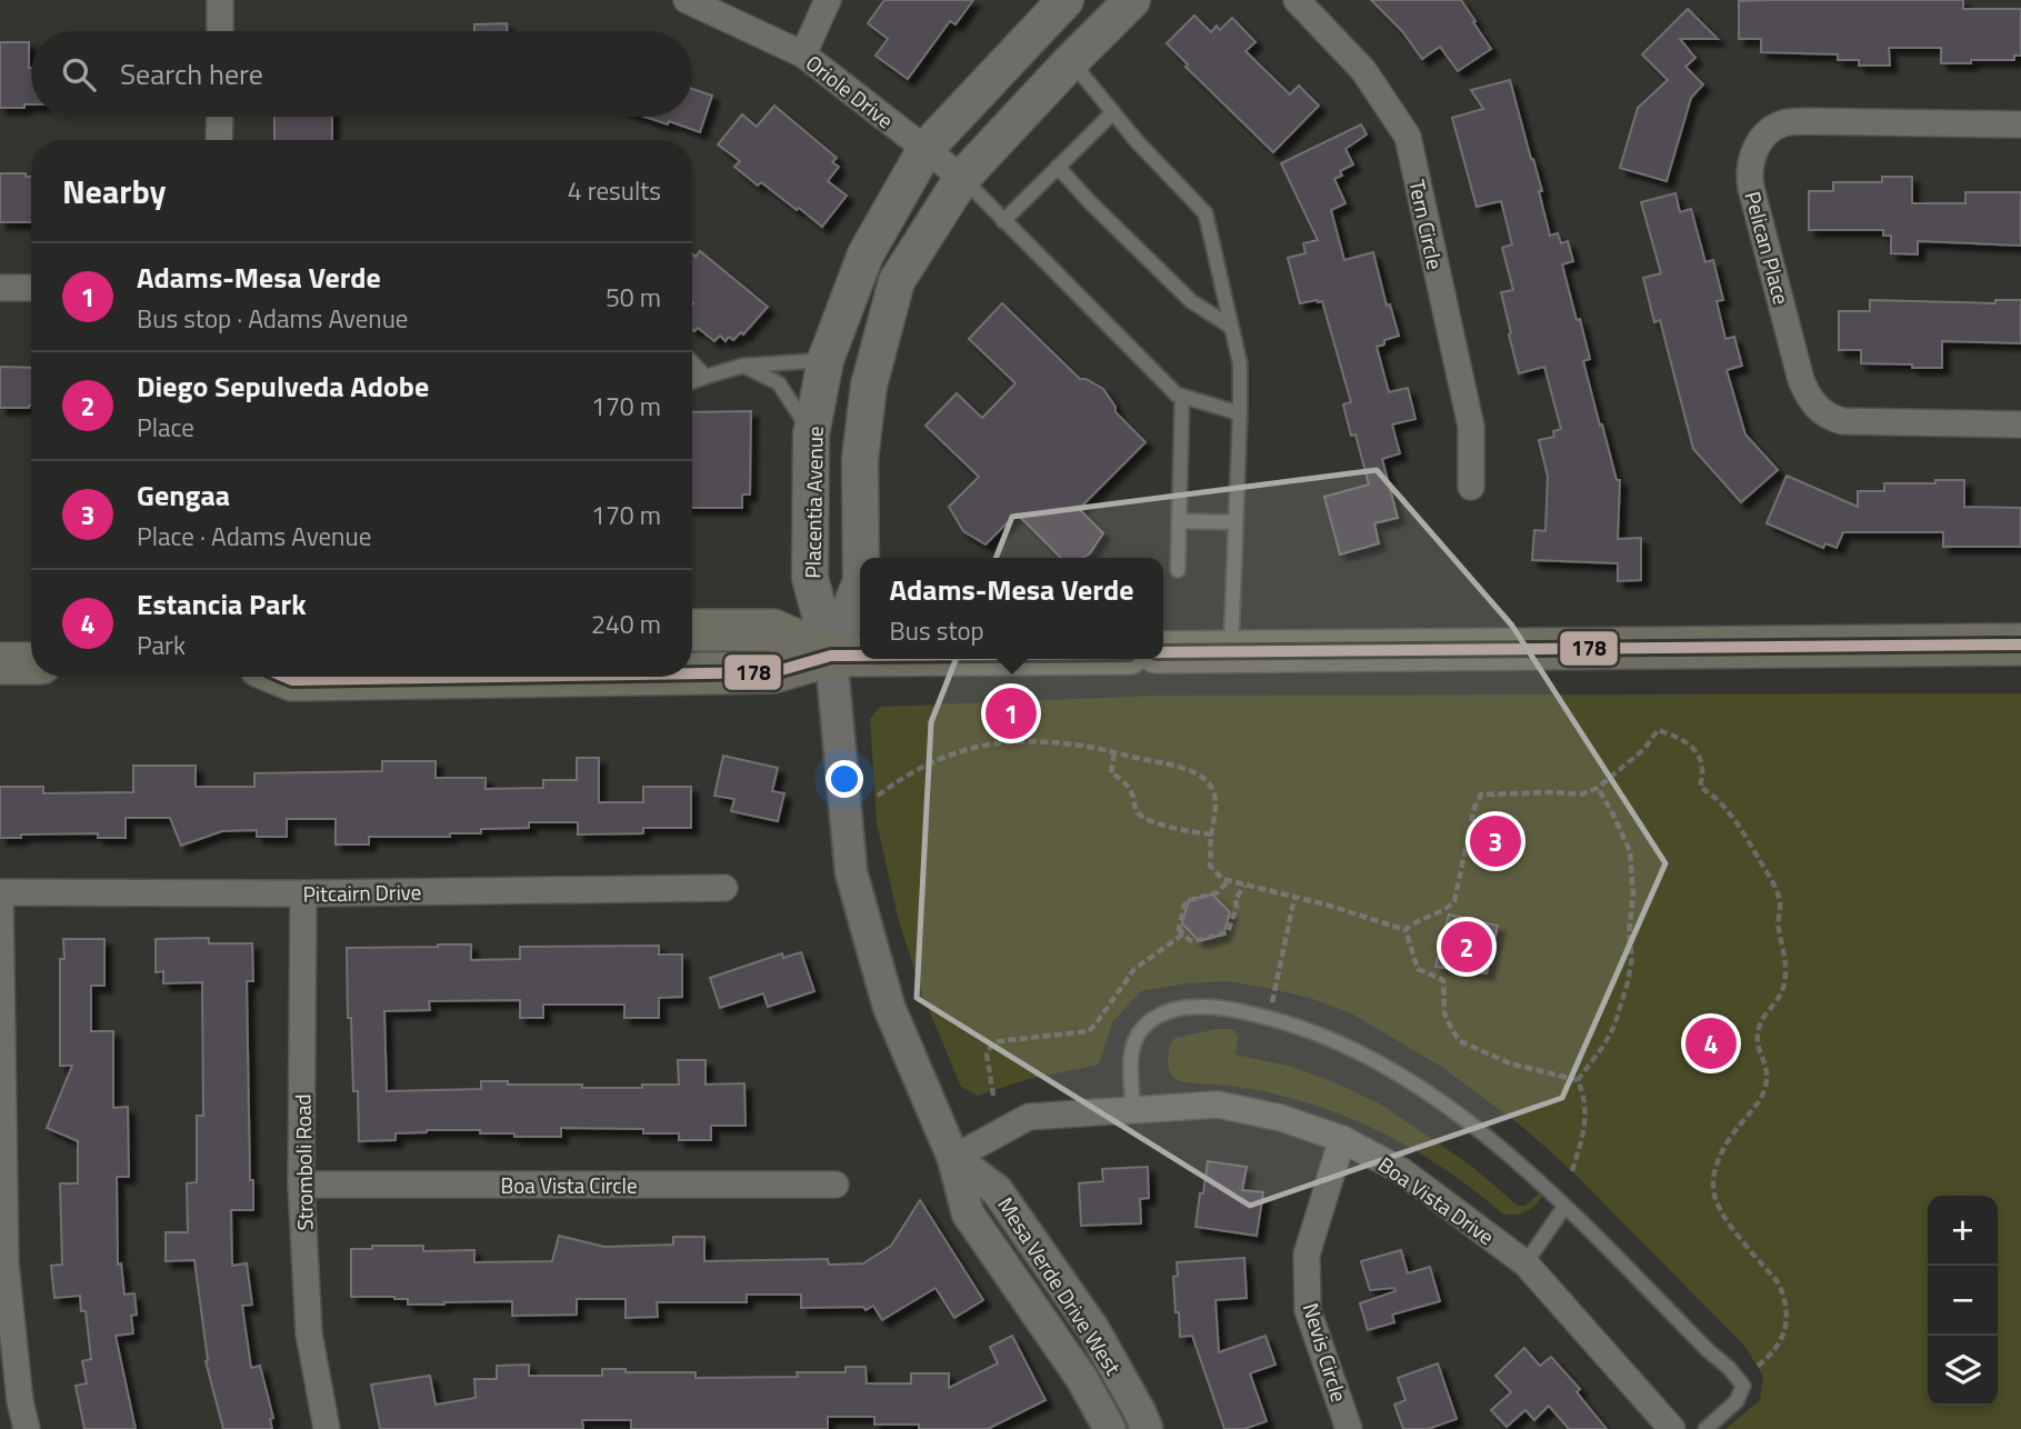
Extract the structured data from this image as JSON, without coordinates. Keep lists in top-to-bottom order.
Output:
{
  "streets": {
    "main road": ["Placentia Avenue"],
    "street": [
      "Oriole Drive",
      "Tern Circle",
      "Pelican Place",
      "Pitcairn Drive",
      "Stromboli Road",
      "Boa Vista Circle",
      "Boa Vista Drive",
      "Mesa Verde Drive West",
      "Nevis Circle"
    ]
  },
  "crossings": [
    ["Oriole Drive", "Placentia Avenue"],
    ["Placentia Avenue", "Mesa Verde Drive West"],
    ["Pitcairn Drive", "Stromboli Road"],
    ["Stromboli Road", "Boa Vista Circle"],
    ["Boa Vista Drive", "Mesa Verde Drive West"],
    ["Boa Vista Drive", "Nevis Circle"]
  ],
  "lines": ["transit line 178"],
  "page": {
    "search": "Search here",
    "heading": ["Nearby", "4 results"],
    "list": [
      {
        "mark": "1",
        "name": "Adams-Mesa Verde",
        "note": "Bus stop · Adams Avenue",
        "value": "50 m"
      },
      {
        "mark": "2",
        "name": "Diego Sepulveda Adobe",
        "note": "Place",
        "value": "170 m"
      },
      {
        "mark": "3",
        "name": "Gengaa",
        "note": "Place · Adams Avenue",
        "value": "170 m"
      },
      {
        "mark": "4",
        "name": "Estancia Park",
        "note": "Park",
        "value": "240 m"
      }
    ],
    "popup": ["Adams-Mesa Verde", "Bus stop"],
    "pins": [
      "1",
      "3",
      "2",
      "4"
    ],
    "map_buttons": ["+", "−"]
  }
}
